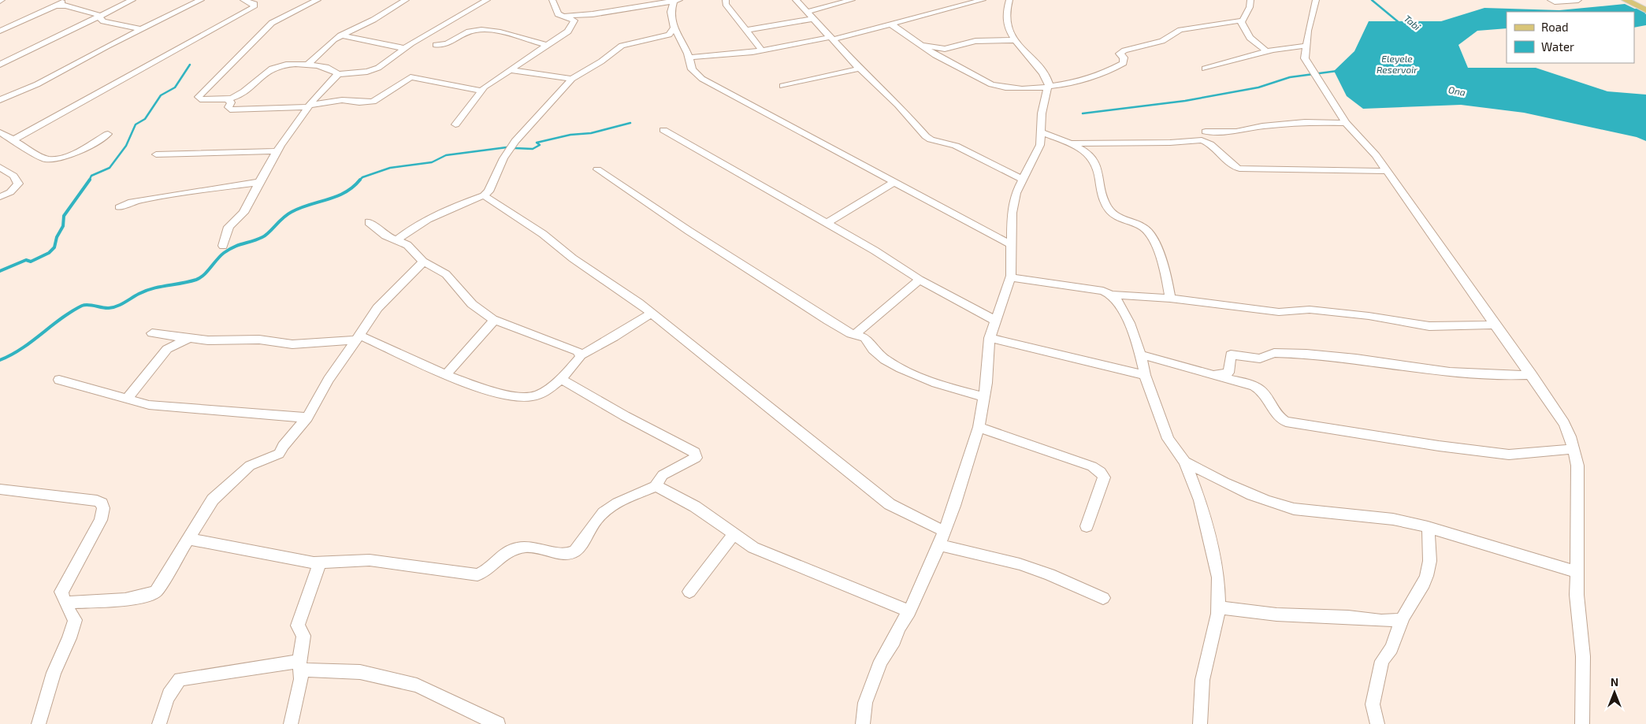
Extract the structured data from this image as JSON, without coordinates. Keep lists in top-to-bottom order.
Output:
{
  "water": ["Tabi", "Eleyele Reservoir", "Ona"],
  "legend": ["Road", "Water"],
  "north": "top"
}
